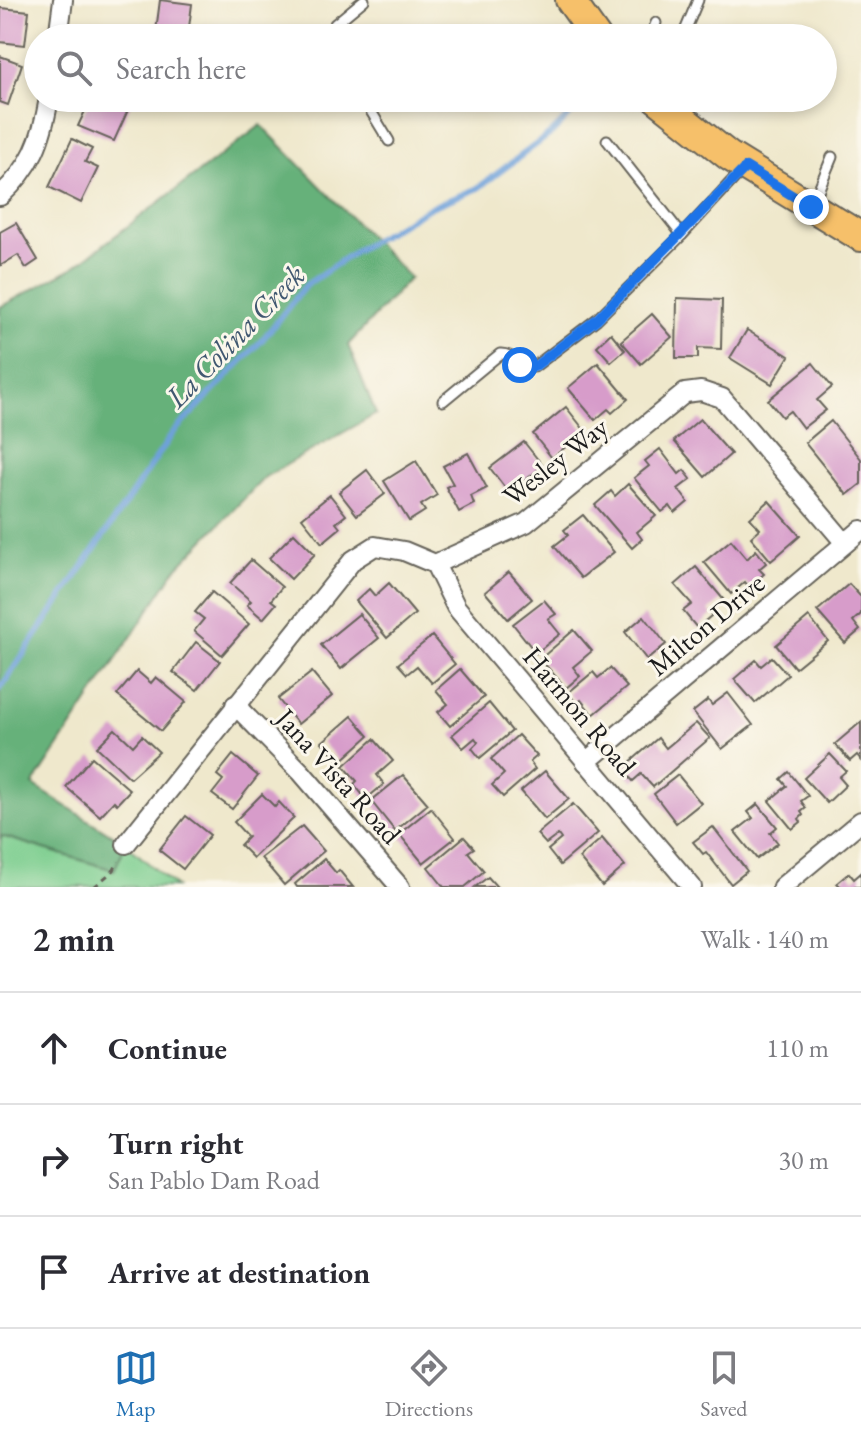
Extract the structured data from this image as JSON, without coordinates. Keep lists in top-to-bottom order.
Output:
{
  "streets": {
    "street": [
      "Wesley Way",
      "Milton Drive",
      "Harmon Road",
      "Jana Vista Road"
    ]
  },
  "crossings": [
    ["Wesley Way", "Milton Drive"],
    ["Wesley Way", "Harmon Road"],
    ["Milton Drive", "Harmon Road"]
  ],
  "water": ["La Colina Creek"],
  "page": {
    "search": "Search here",
    "heading": ["2 min", "Walk · 140 m"],
    "list": [
      ["Continue", "110 m"],
      ["Turn right", "San Pablo Dam Road", "30 m"],
      "Arrive at destination"
    ],
    "nav": ["Map", "Directions", "Saved"]
  }
}
